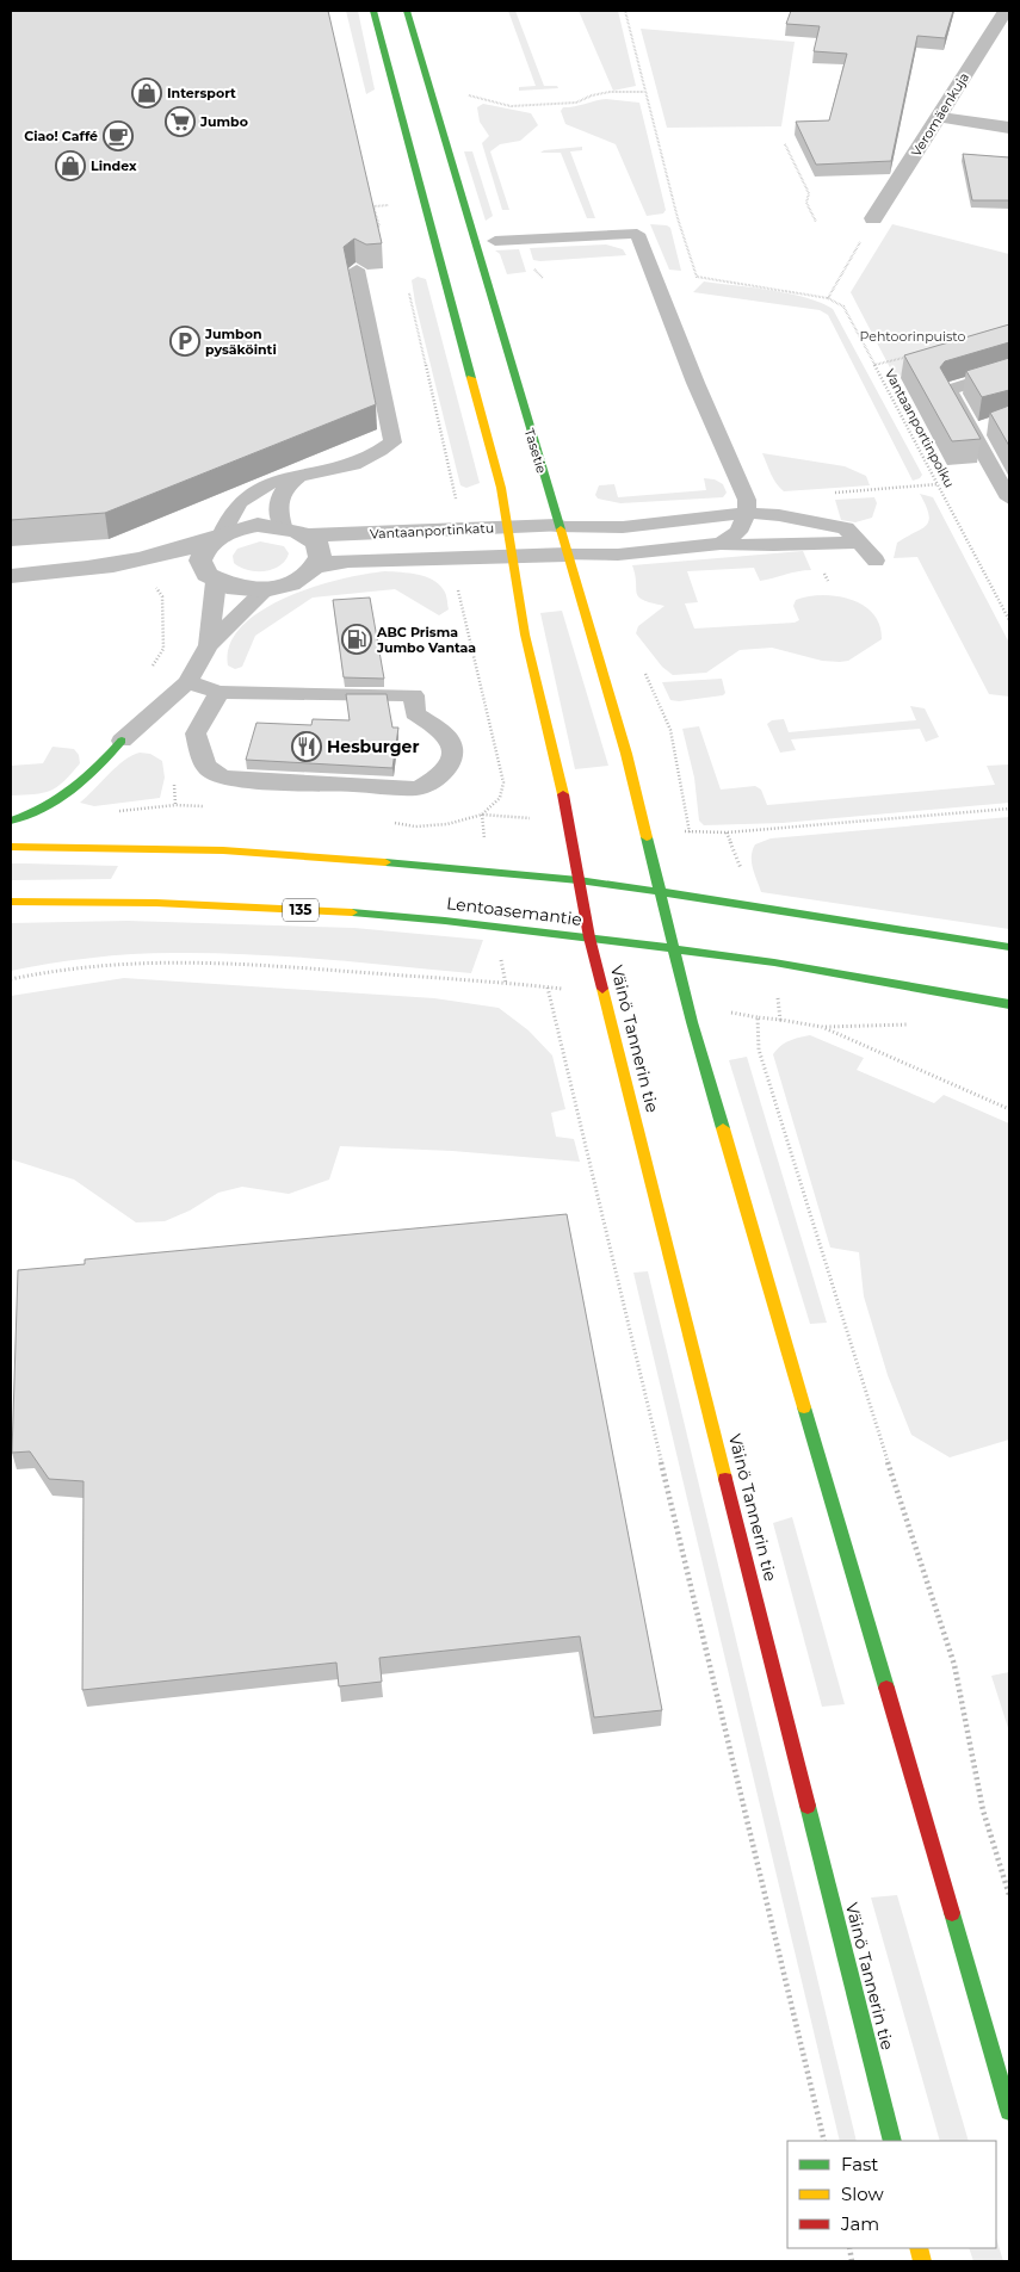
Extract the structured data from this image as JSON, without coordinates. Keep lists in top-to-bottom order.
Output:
{
  "streets": {
    "main road": [
      "Tasetie",
      "135",
      "Lentoasemantie",
      "Väinö Tannerin tie"
    ],
    "street": ["Veromäenkuja", "Vantaanportinkatu"],
    "path": ["Vantaanportinpolku"]
  },
  "crossings": [
    ["Tasetie", "Vantaanportinkatu"],
    ["Lentoasemantie", "Väinö Tannerin tie"]
  ],
  "parks": ["Pehtoorinpuisto"],
  "places": {
    "shop": ["Intersport", "Lindex"],
    "supermarket": ["Jumbo"],
    "cafe": ["Ciao! Caffé"],
    "parking": ["Jumbon pysäköinti"],
    "fuel station": ["ABC Prisma Jumbo Vantaa"],
    "restaurant": ["Hesburger"]
  },
  "legend": ["Fast", "Slow", "Jam"]
}
